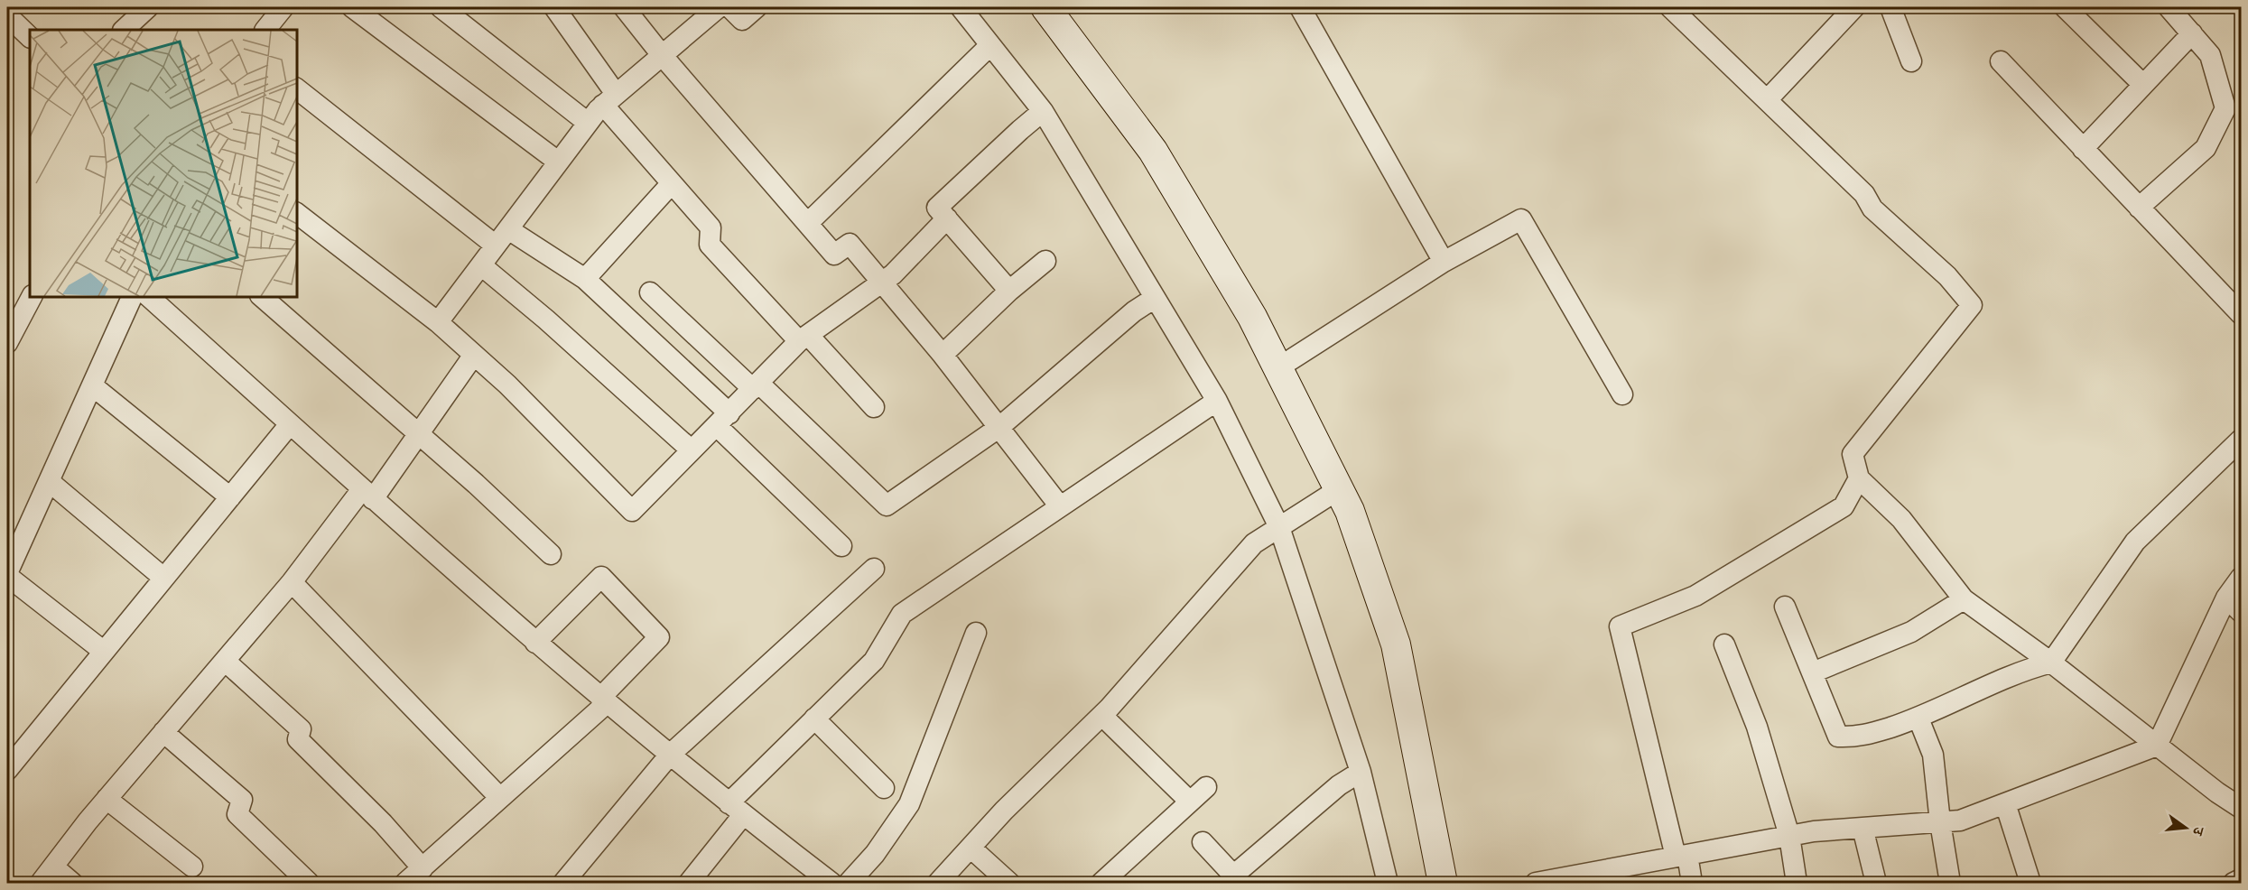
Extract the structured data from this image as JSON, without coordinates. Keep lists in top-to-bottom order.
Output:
{
  "north": "right"
}
